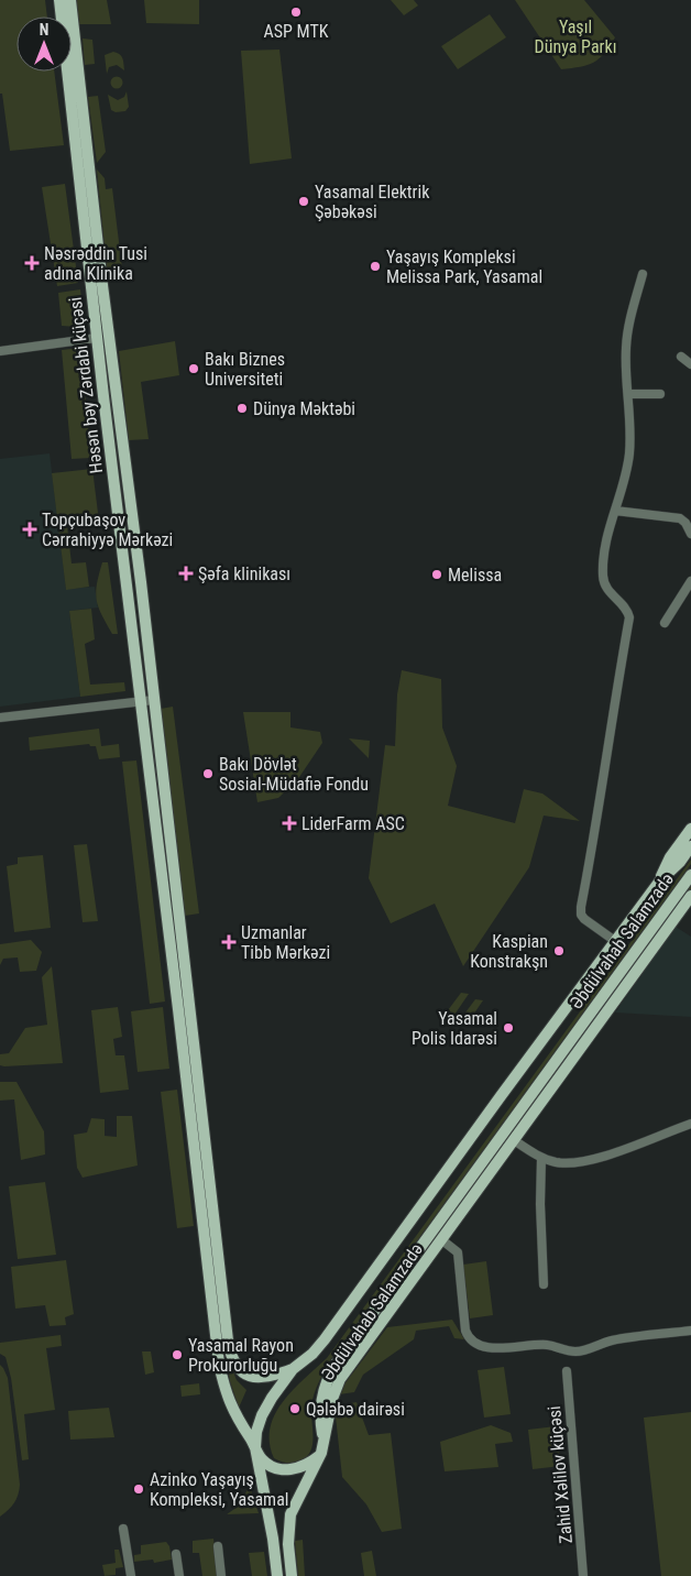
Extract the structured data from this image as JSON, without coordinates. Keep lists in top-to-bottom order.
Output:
{
  "streets": {
    "main road": ["Həsən bəy Zərdabi küçəsi", "Əbdülvahab Salamzadə"],
    "street": ["Zahid Xəlilov küçəsi"]
  },
  "crossings": [
    ["Həsən bəy Zərdabi küçəsi", "Əbdülvahab Salamzadə"]
  ],
  "parks": ["Yaşıl Dünya Parkı"],
  "places": {
    "other": [
      "ASP MTK",
      "Yasamal Elektrik Şəbəkəsi",
      "Yaşayış Kompleksi Melissa Park, Yasamal",
      "Bakı Biznes Universiteti",
      "Dünya Məktəbi",
      "Melissa",
      "Bakı Dövlət Sosial-Müdafiə Fondu",
      "Kaspian Konstrakşn",
      "Yasamal Polis Idarəsi",
      "Yasamal Rayon Prokurorluğu",
      "Qələbə dairəsi",
      "Azinko Yaşayış Kompleksi, Yasamal"
    ],
    "health": [
      "Nəsrəddin Tusi adına Klinika",
      "Topçubaşov Cərrahiyyə Mərkəzi",
      "Şəfa klinikası",
      "LiderFarm ASC",
      "Uzmanlar Tibb Mərkəzi"
    ]
  },
  "north": "top"
}
